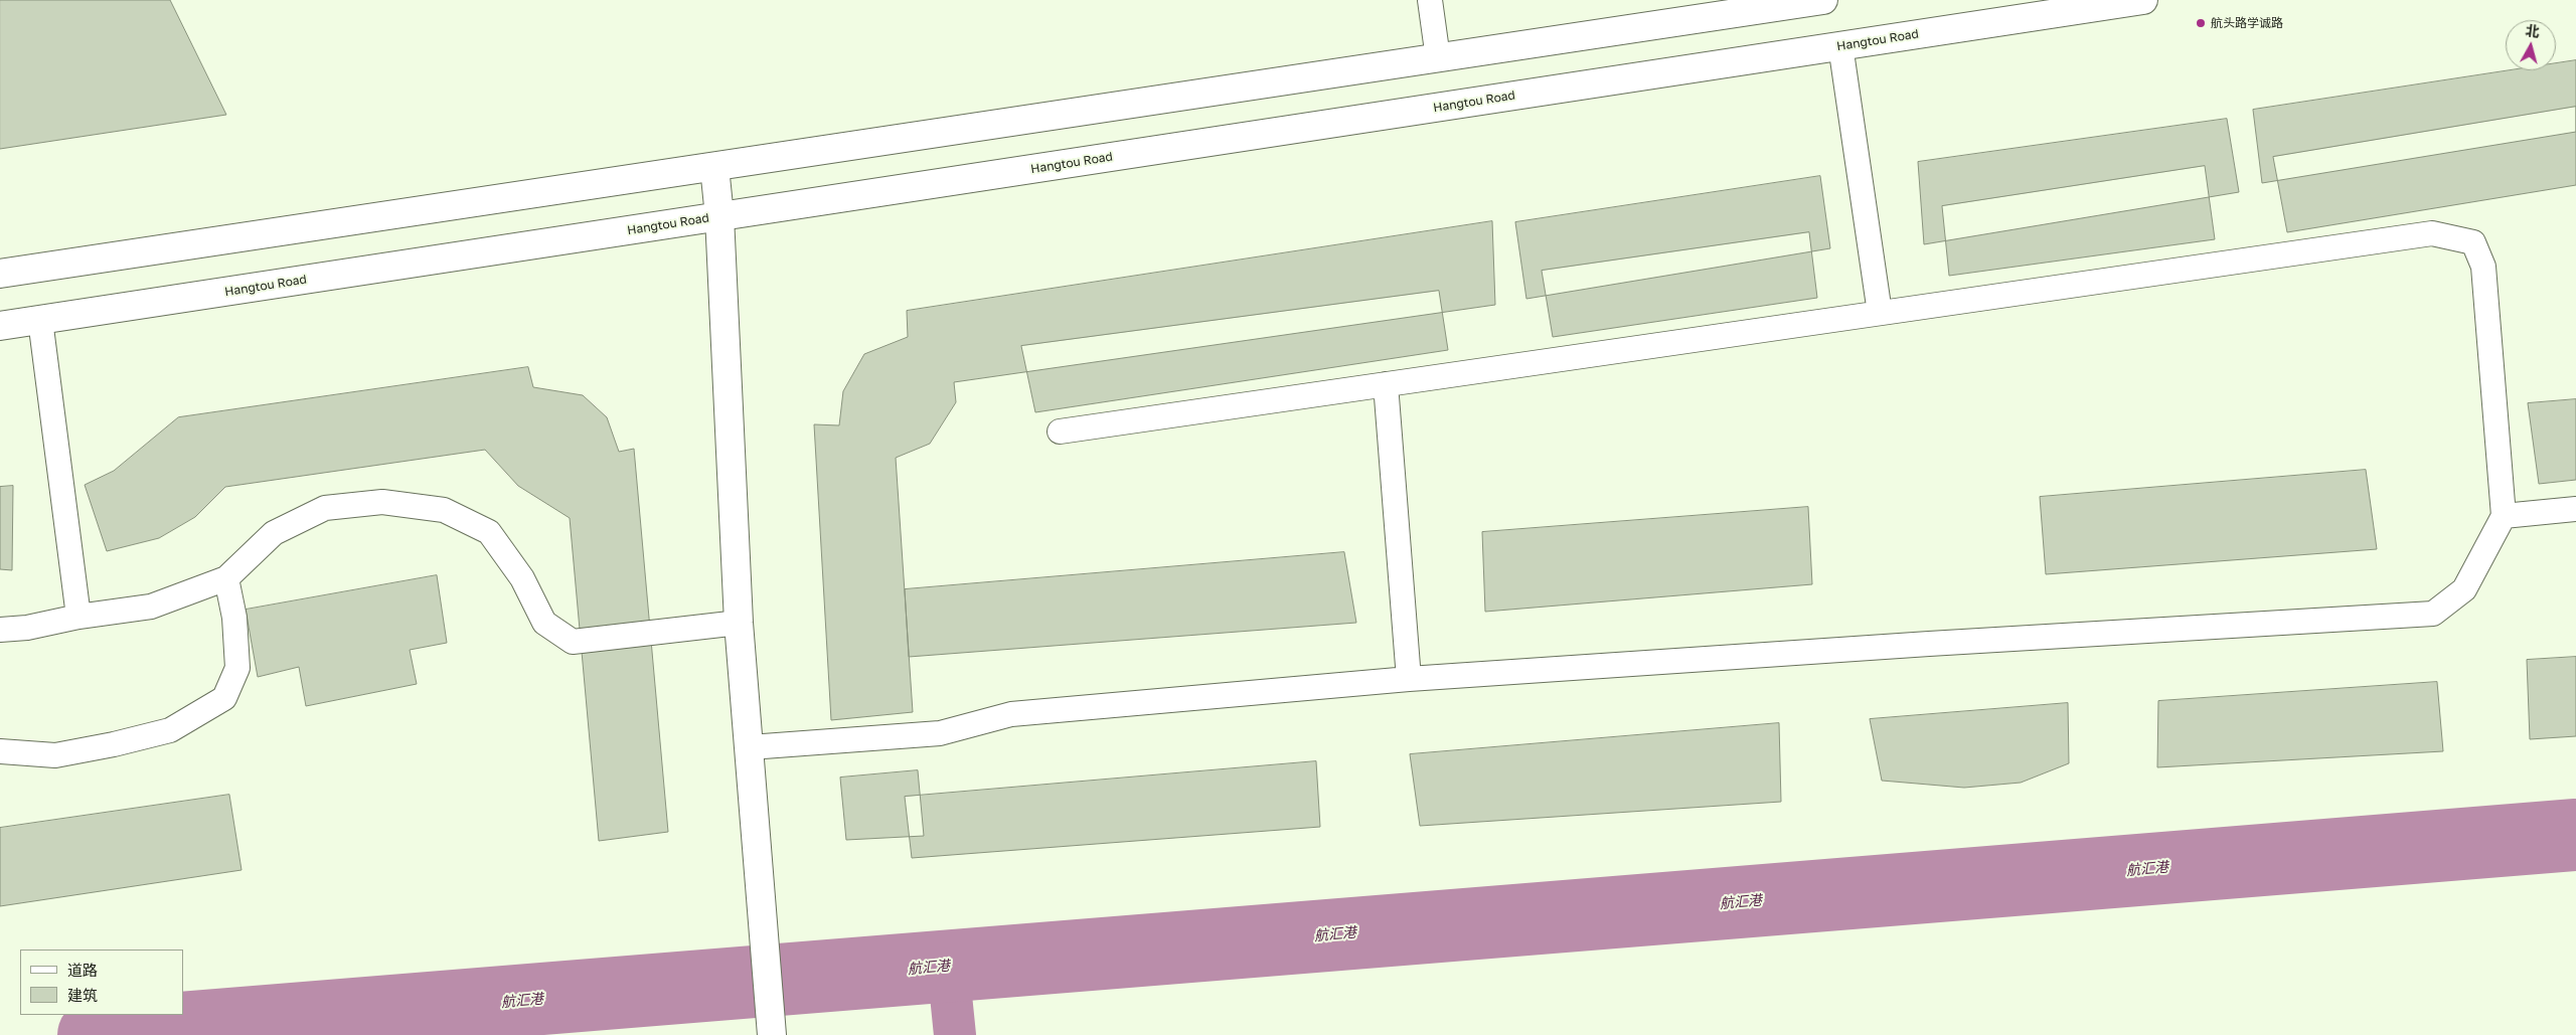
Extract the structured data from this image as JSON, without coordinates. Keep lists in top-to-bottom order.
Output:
{
  "streets": {
    "main road": ["Hangtou Road"]
  },
  "water": ["航汇港"],
  "places": ["航头路学诚路"],
  "legend": ["道路", "建筑"],
  "north": "top"
}
